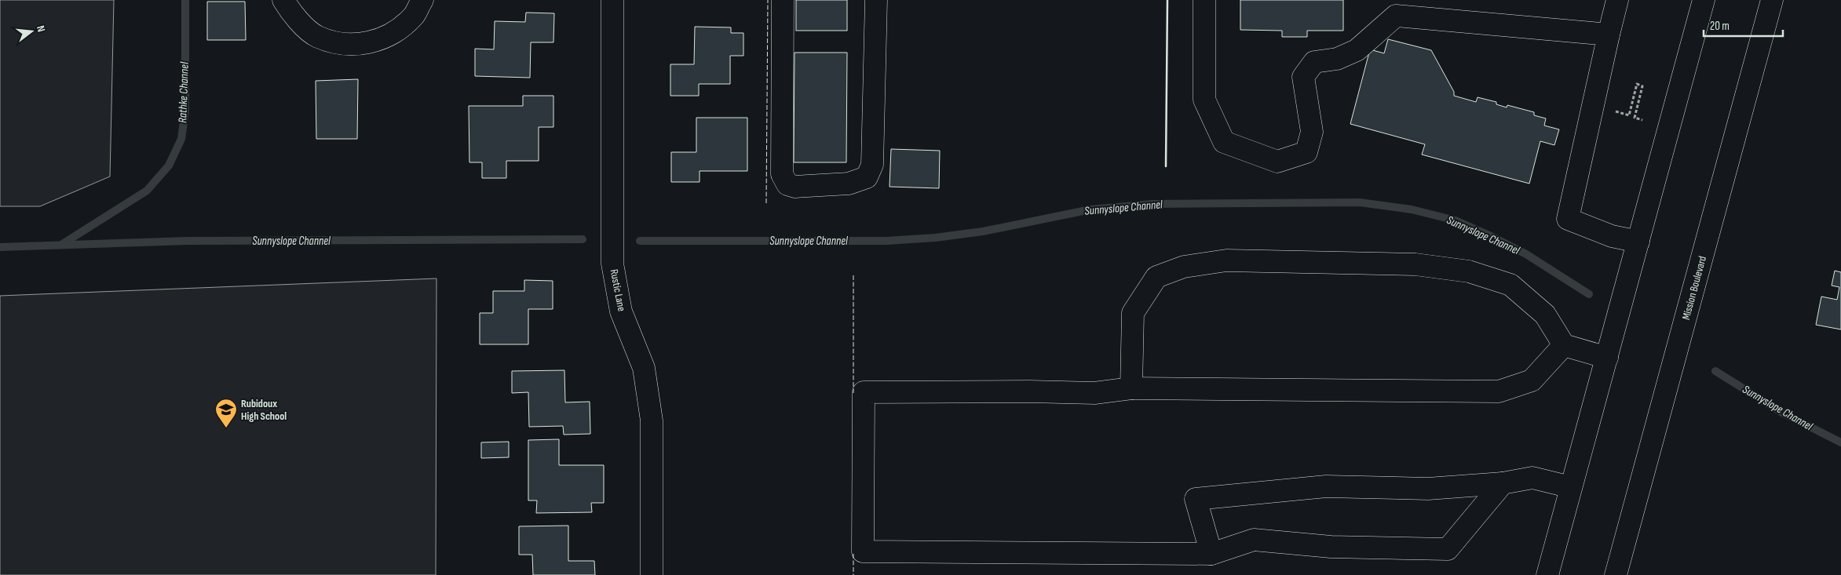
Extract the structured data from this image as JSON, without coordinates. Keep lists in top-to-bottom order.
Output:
{
  "streets": {
    "main road": ["Mission Boulevard", "Rustic Lane"]
  },
  "water": ["Rathke Channel", "Sunnyslope Channel"],
  "places": {
    "school or university": ["Rubidoux High School"]
  },
  "scale_bar": "20 m",
  "north": "right"
}
